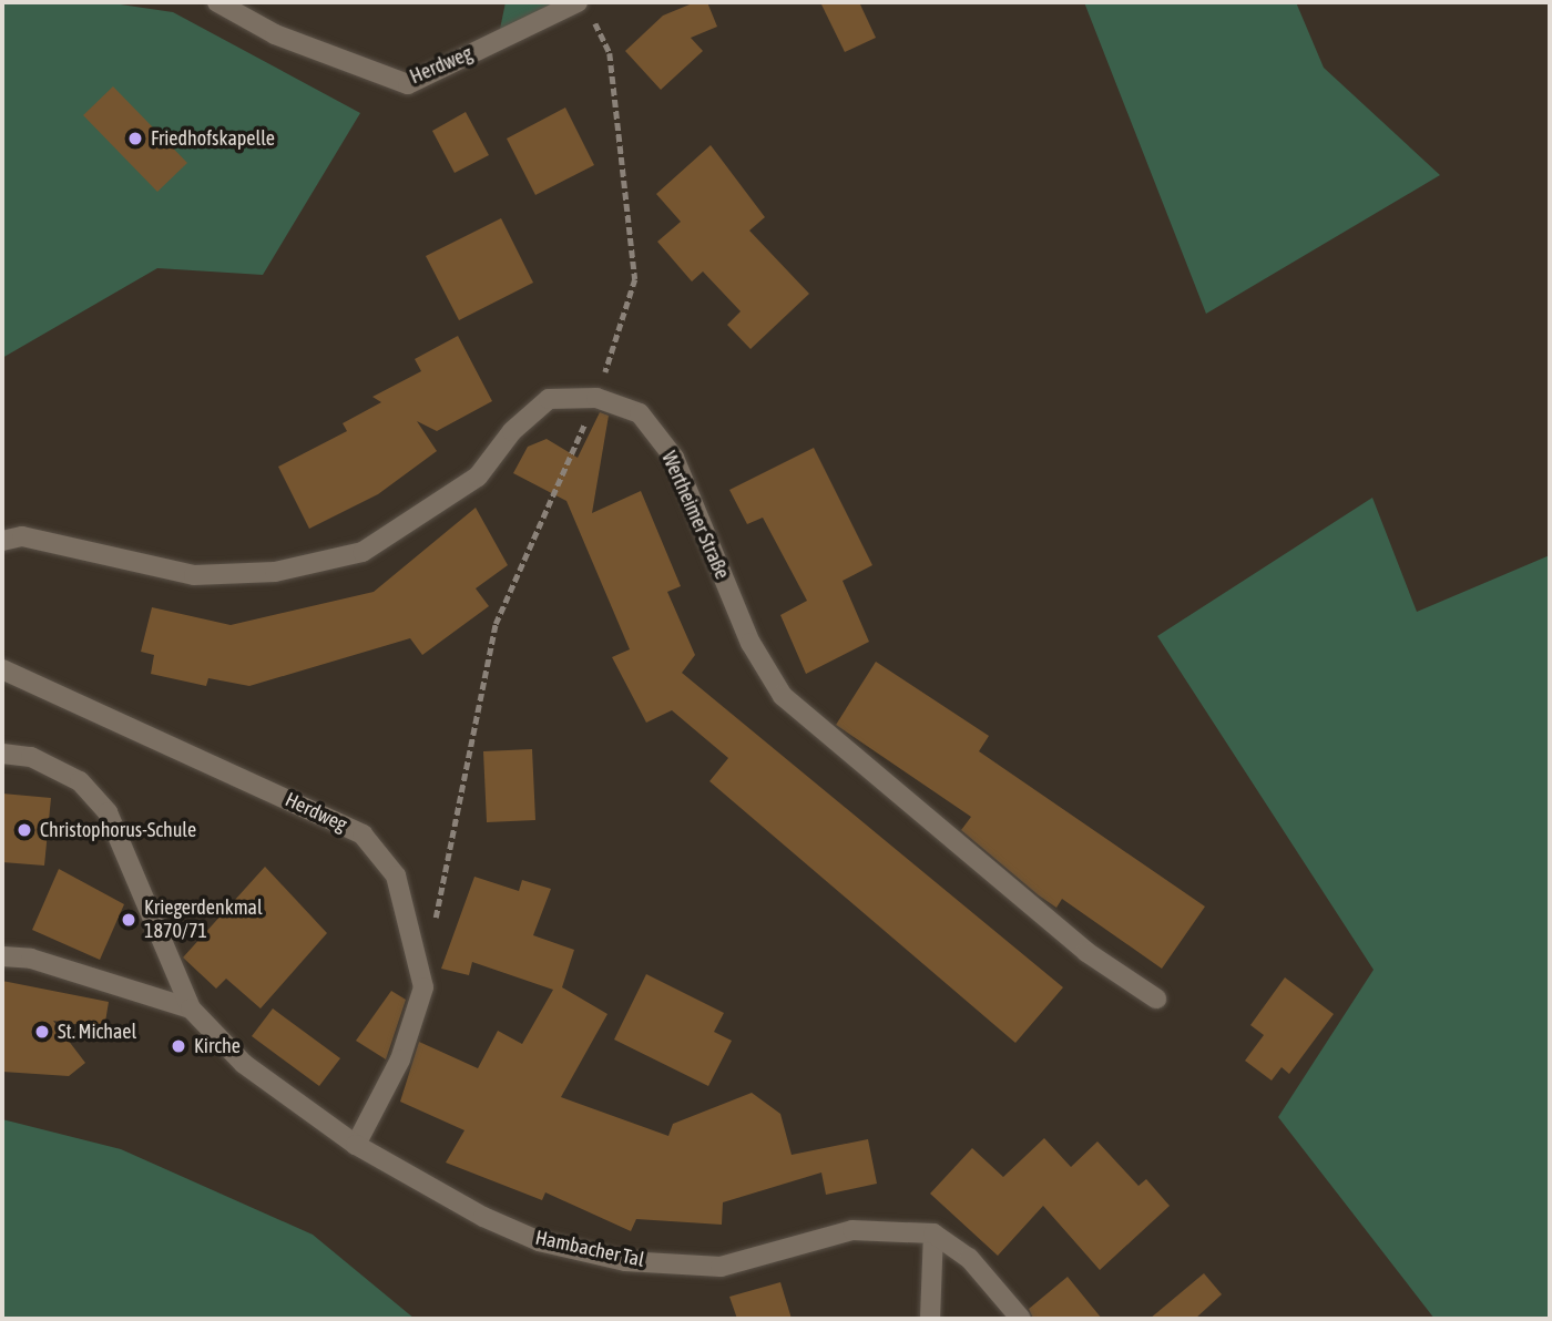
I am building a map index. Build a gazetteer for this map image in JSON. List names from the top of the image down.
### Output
{
  "streets": {
    "street": ["Herdweg", "Wertheimer Straße", "Hambacher Tal"]
  },
  "crossings": [
    ["Herdweg", "Hambacher Tal"]
  ],
  "places": [
    "Friedhofskapelle",
    "Christophorus-Schule",
    "Kriegerdenkmal 1870/71",
    "St. Michael",
    "Kirche"
  ]
}
